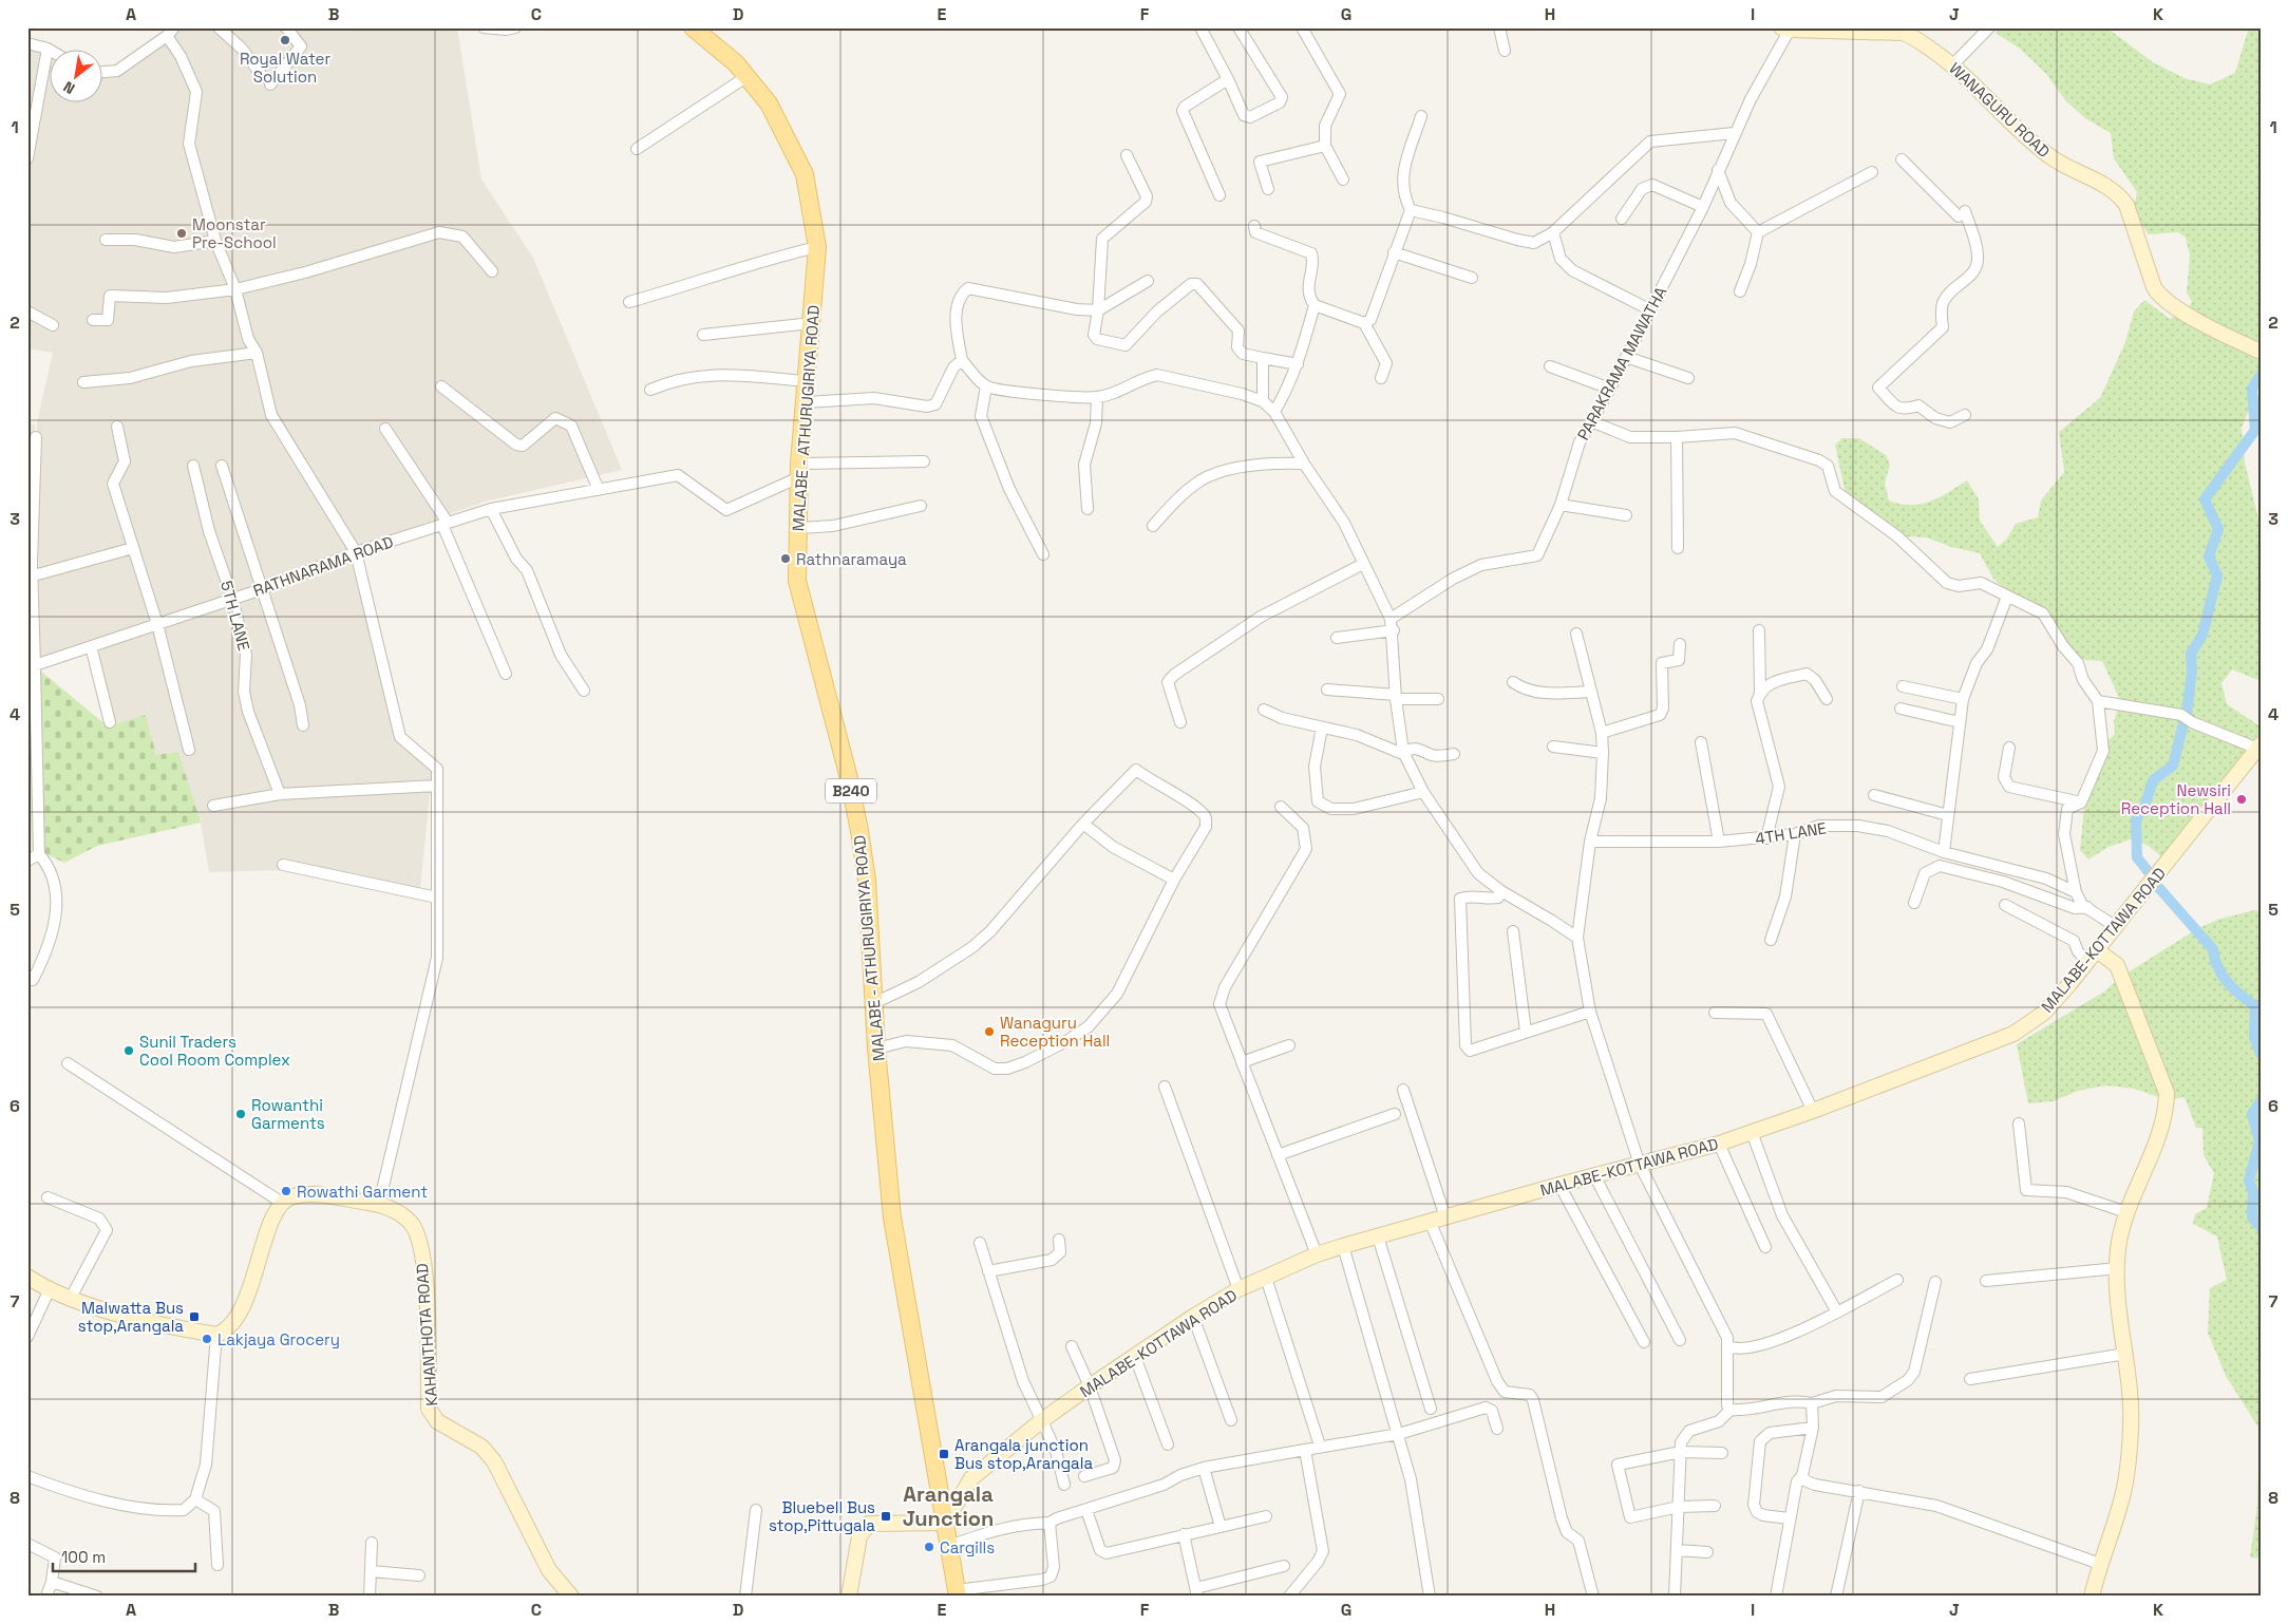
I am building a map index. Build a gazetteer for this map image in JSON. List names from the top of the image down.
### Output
{
  "streets": {
    "main road": [
      "WANAGURU ROAD",
      "MALABE - ATHURUGIRIYA ROAD",
      "B240",
      "MALABE-KOTTAWA ROAD",
      "KAHANTHOTA ROAD"
    ],
    "street": [
      "PARAKRAMA MAWATHA",
      "RATHNARAMA ROAD",
      "5TH LANE",
      "4TH LANE"
    ]
  },
  "crossings": [
    ["WANAGURU ROAD", "PARAKRAMA MAWATHA"],
    ["MALABE - ATHURUGIRIYA ROAD", "RATHNARAMA ROAD"],
    ["MALABE - ATHURUGIRIYA ROAD", "MALABE-KOTTAWA ROAD"],
    ["RATHNARAMA ROAD", "5TH LANE"]
  ],
  "districts": ["Arangala Junction"],
  "places": {
    "other": [
      "Royal Water Solution",
      "Moonstar Pre-School",
      "Rathnaramaya",
      "Newsiri Reception Hall",
      "Wanaguru Reception Hall",
      "Sunil Traders Cool Room Complex",
      "Rowanthi Garments",
      "Rowathi Garment",
      "Lakjaya Grocery",
      "Cargills"
    ],
    "transit": ["Malwatta Bus stop,Arangala", "Arangala junction Bus stop,Arangala", "Bluebell Bus stop,Pittugala"]
  },
  "scale_bar": "100 m",
  "north": "bottom left",
  "grid": {
    "columns": [
      "A",
      "B",
      "C",
      "D",
      "E",
      "F",
      "G",
      "H",
      "I",
      "J",
      "K"
    ],
    "rows": [
      "1",
      "2",
      "3",
      "4",
      "5",
      "6",
      "7",
      "8"
    ]
  }
}
